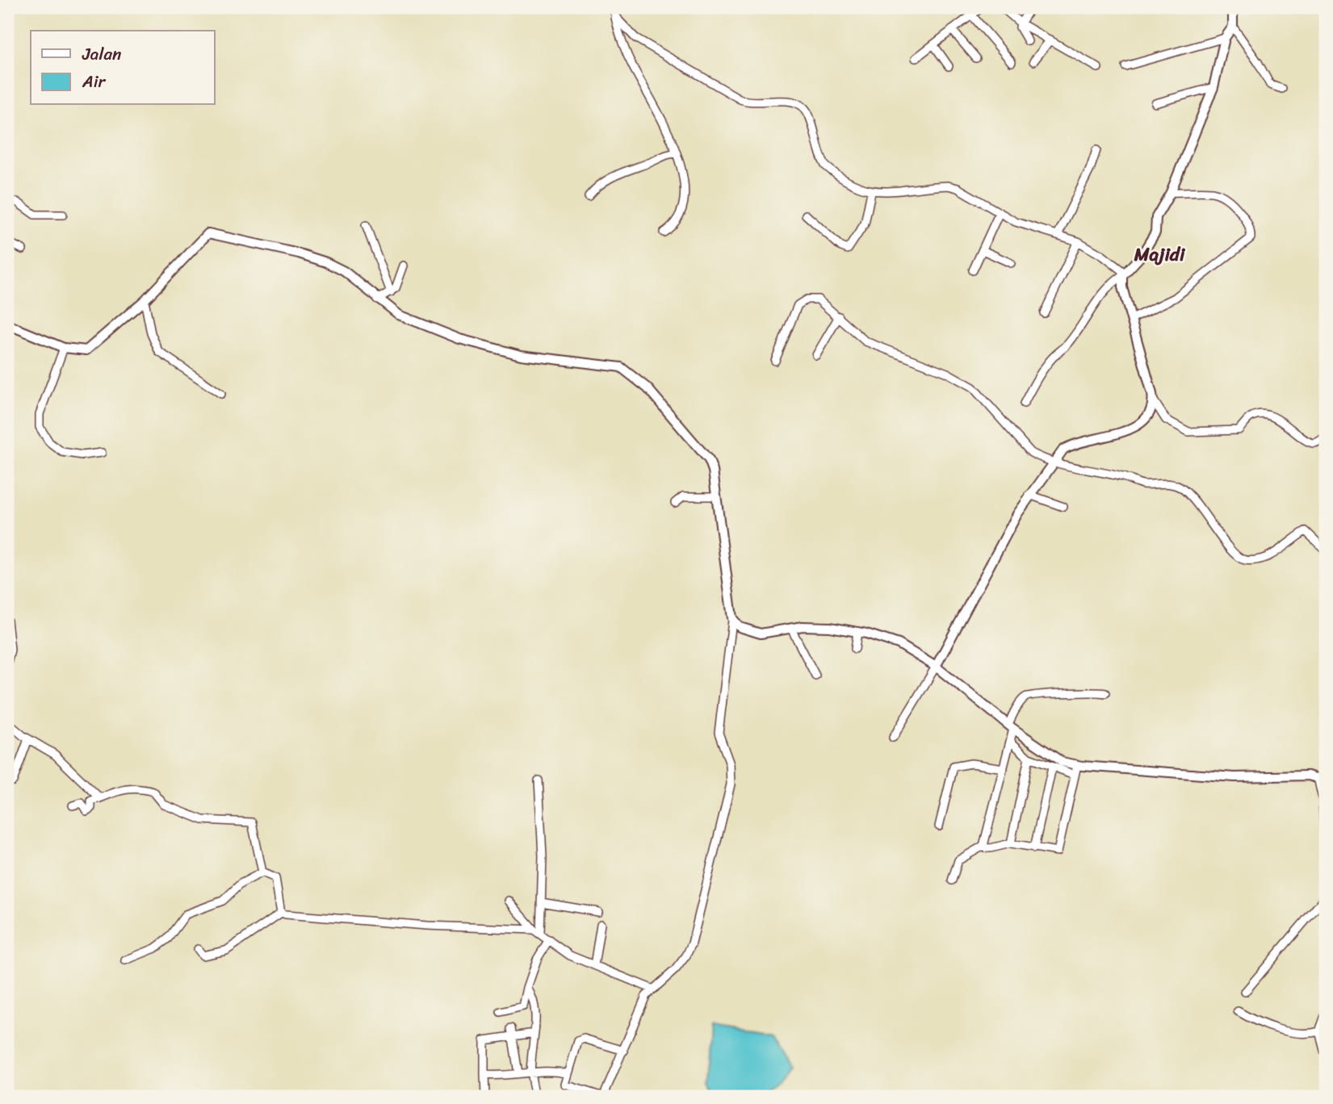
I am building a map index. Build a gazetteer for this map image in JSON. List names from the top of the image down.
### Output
{
  "districts": ["Majidi"],
  "legend": ["Jalan", "Air"]
}
